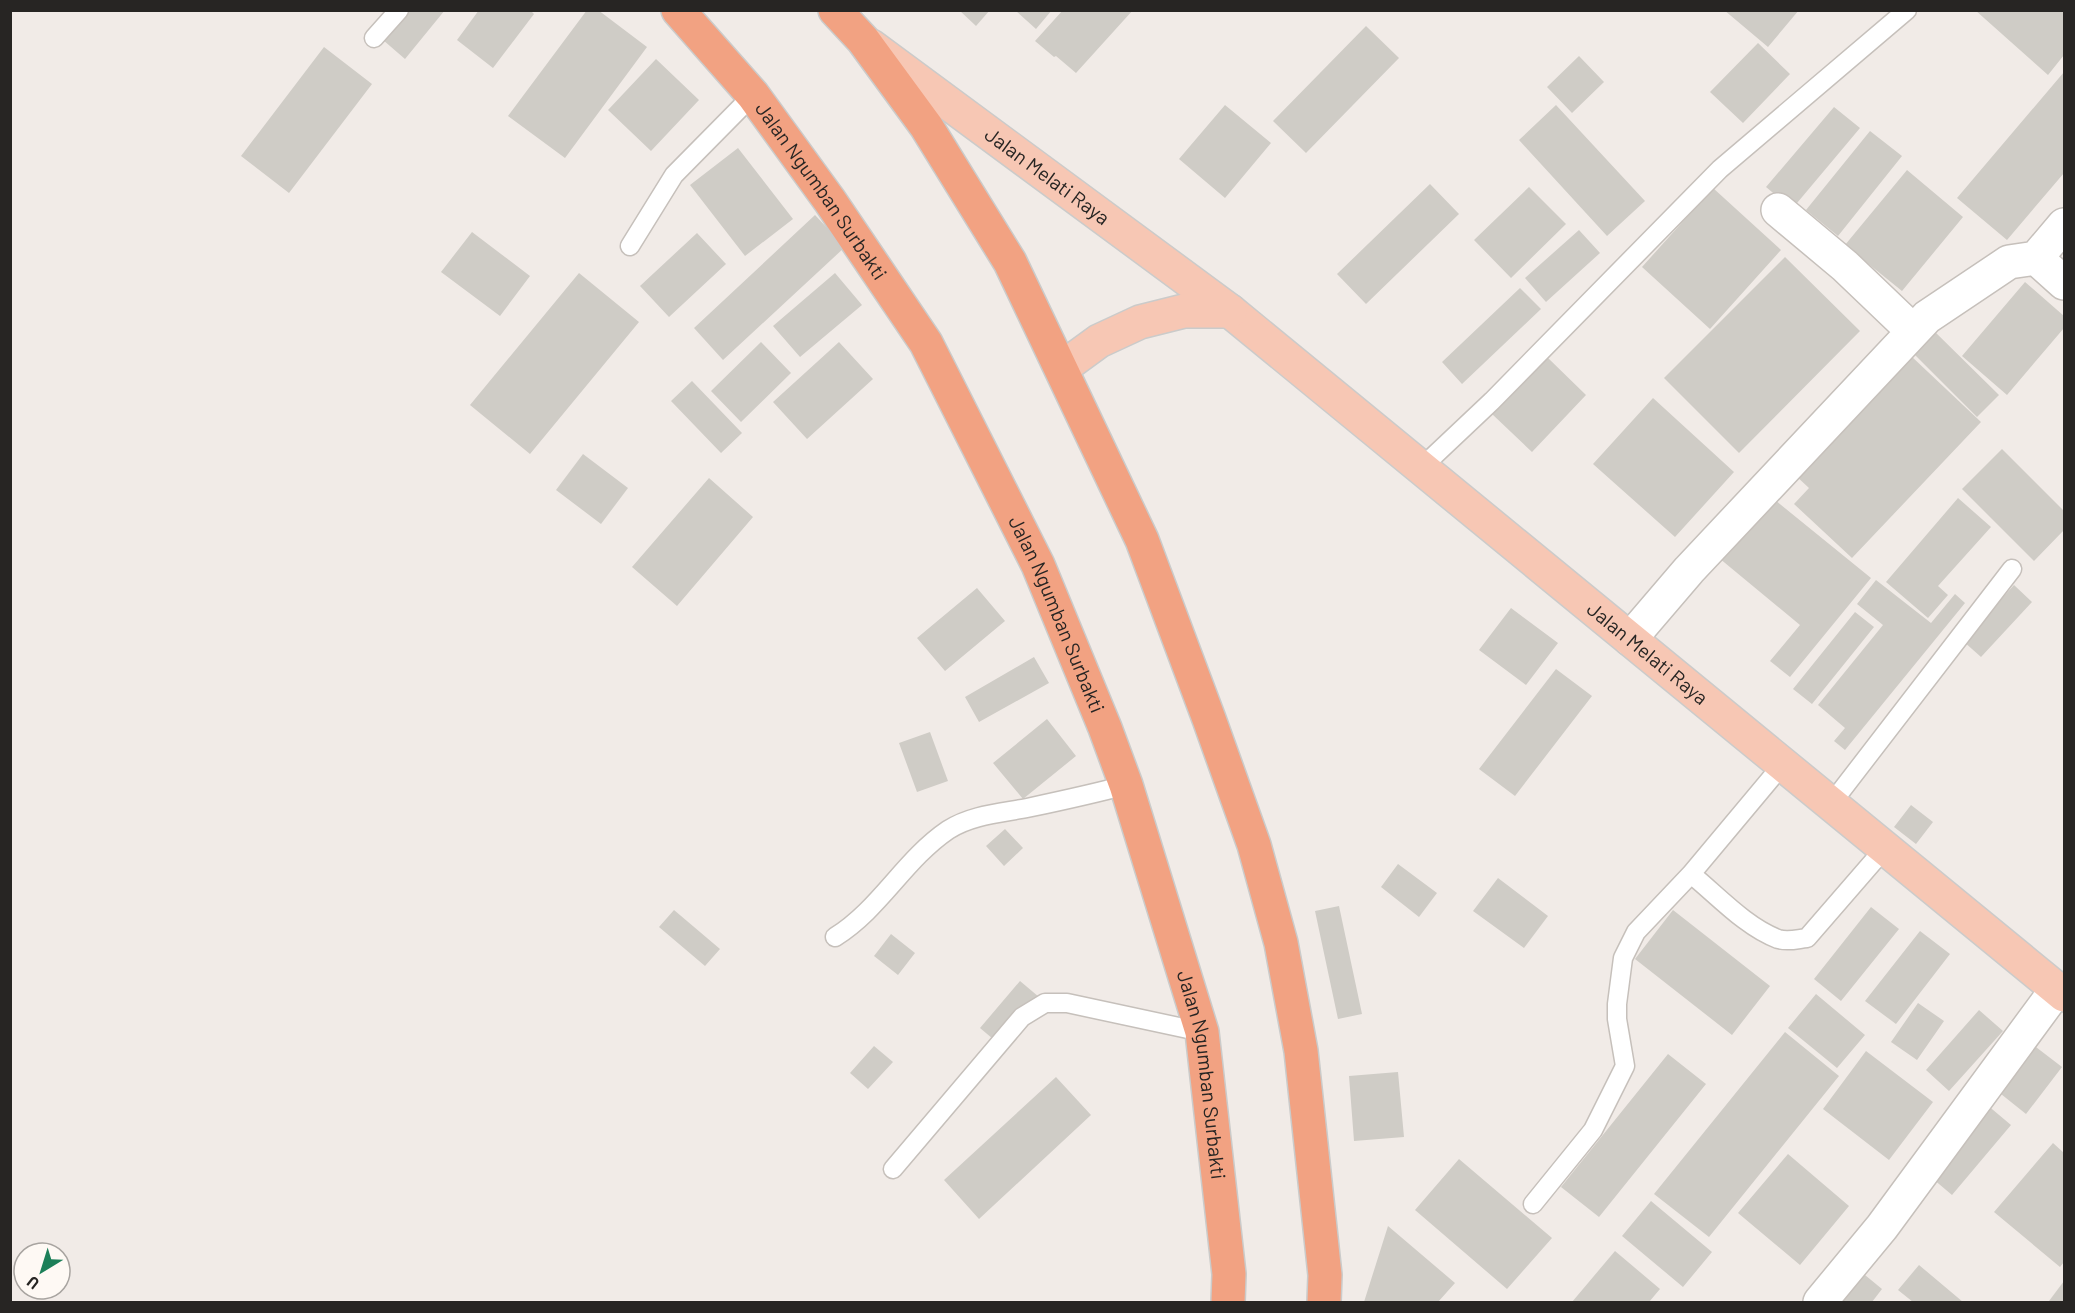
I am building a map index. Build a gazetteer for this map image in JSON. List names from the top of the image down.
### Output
{
  "streets": {
    "highway": ["Jalan Ngumban Surbakti"],
    "main road": ["Jalan Melati Raya"]
  },
  "north": "bottom left"
}
